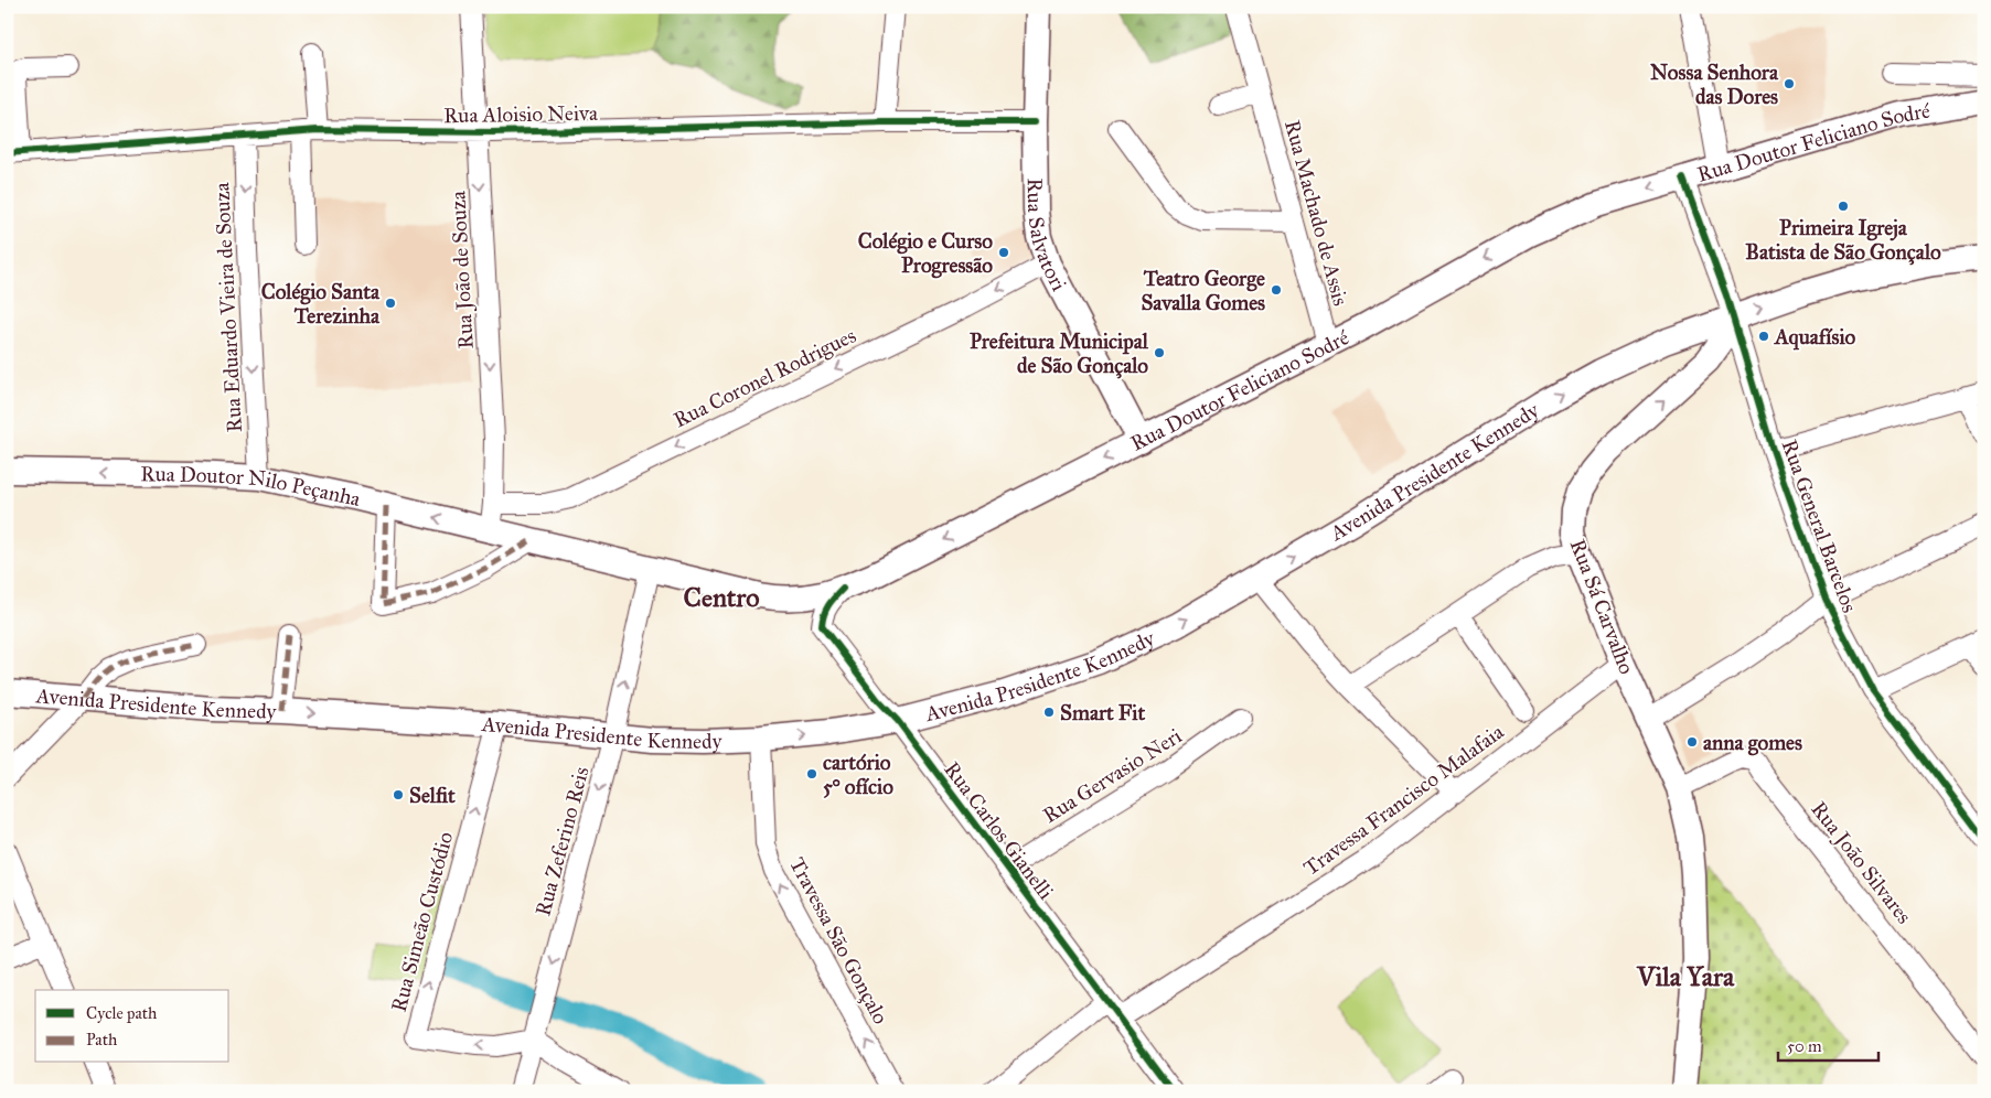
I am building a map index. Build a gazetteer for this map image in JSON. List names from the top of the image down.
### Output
{
  "streets": {
    "main road": [
      "Rua Doutor Feliciano Sodré",
      "Rua Salvatori",
      "Avenida Presidente Kennedy",
      "Rua Doutor Nilo Peçanha",
      "Rua Sá Carvalho"
    ],
    "street": [
      "Rua Aloisio Neiva",
      "Rua Machado de Assis",
      "Rua João de Souza",
      "Rua Eduardo Vieira de Souza",
      "Rua Coronel Rodrigues",
      "Rua General Barcelos",
      "Rua Gervasio Neri",
      "Travessa Francisco Malafaia",
      "Rua Carlos Gianelli",
      "Rua Zeferino Reis",
      "Rua João Silvares",
      "Rua Simeão Custódio",
      "Travessa São Gonçalo"
    ]
  },
  "crossings": [
    ["Rua Aloisio Neiva", "Rua Salvatori"],
    ["Rua Aloisio Neiva", "Rua João de Souza"],
    ["Rua Aloisio Neiva", "Rua Eduardo Vieira de Souza"],
    ["Rua Doutor Feliciano Sodré", "Rua Machado de Assis"],
    ["Rua Doutor Feliciano Sodré", "Rua Salvatori"],
    ["Rua Doutor Feliciano Sodré", "Rua João de Souza"],
    ["Rua Doutor Feliciano Sodré", "Rua Doutor Nilo Peçanha"],
    ["Rua Doutor Feliciano Sodré", "Rua Carlos Gianelli"],
    ["Rua Doutor Feliciano Sodré", "Rua Zeferino Reis"],
    ["Rua Salvatori", "Rua Coronel Rodrigues"],
    ["Rua João de Souza", "Rua Coronel Rodrigues"],
    ["Rua João de Souza", "Rua Doutor Nilo Peçanha"],
    ["Rua Eduardo Vieira de Souza", "Rua Doutor Nilo Peçanha"],
    ["Avenida Presidente Kennedy", "Rua General Barcelos"],
    ["Avenida Presidente Kennedy", "Rua Sá Carvalho"],
    ["Avenida Presidente Kennedy", "Rua Carlos Gianelli"],
    ["Avenida Presidente Kennedy", "Rua Zeferino Reis"],
    ["Avenida Presidente Kennedy", "Rua Simeão Custódio"],
    ["Avenida Presidente Kennedy", "Travessa São Gonçalo"],
    ["Rua General Barcelos", "Rua Sá Carvalho"],
    ["Rua Sá Carvalho", "Travessa Francisco Malafaia"],
    ["Rua Sá Carvalho", "Rua João Silvares"],
    ["Rua Gervasio Neri", "Rua Carlos Gianelli"],
    ["Travessa Francisco Malafaia", "Rua Carlos Gianelli"],
    ["Rua Zeferino Reis", "Rua Simeão Custódio"]
  ],
  "one_way": [
    "Rua Doutor Feliciano Sodré",
    "Rua João de Souza",
    "Rua Coronel Rodrigues",
    "Avenida Presidente Kennedy",
    "Rua Doutor Nilo Peçanha",
    "Travessa São Gonçalo"
  ],
  "districts": ["Centro", "Vila Yara"],
  "places": [
    "Nossa Senhora das Dores",
    "Primeira Igreja Batista de São Gonçalo",
    "Colégio e Curso Progressão",
    "Teatro George Savalla Gomes",
    "Colégio Santa Terezinha",
    "Aquafísio",
    "Prefeitura Municipal de São Gonçalo",
    "Smart Fit",
    "anna gomes",
    "cartório 5° ofício",
    "Selfit"
  ],
  "legend": ["Cycle path", "Path"],
  "scale_bar": "50 m"
}
